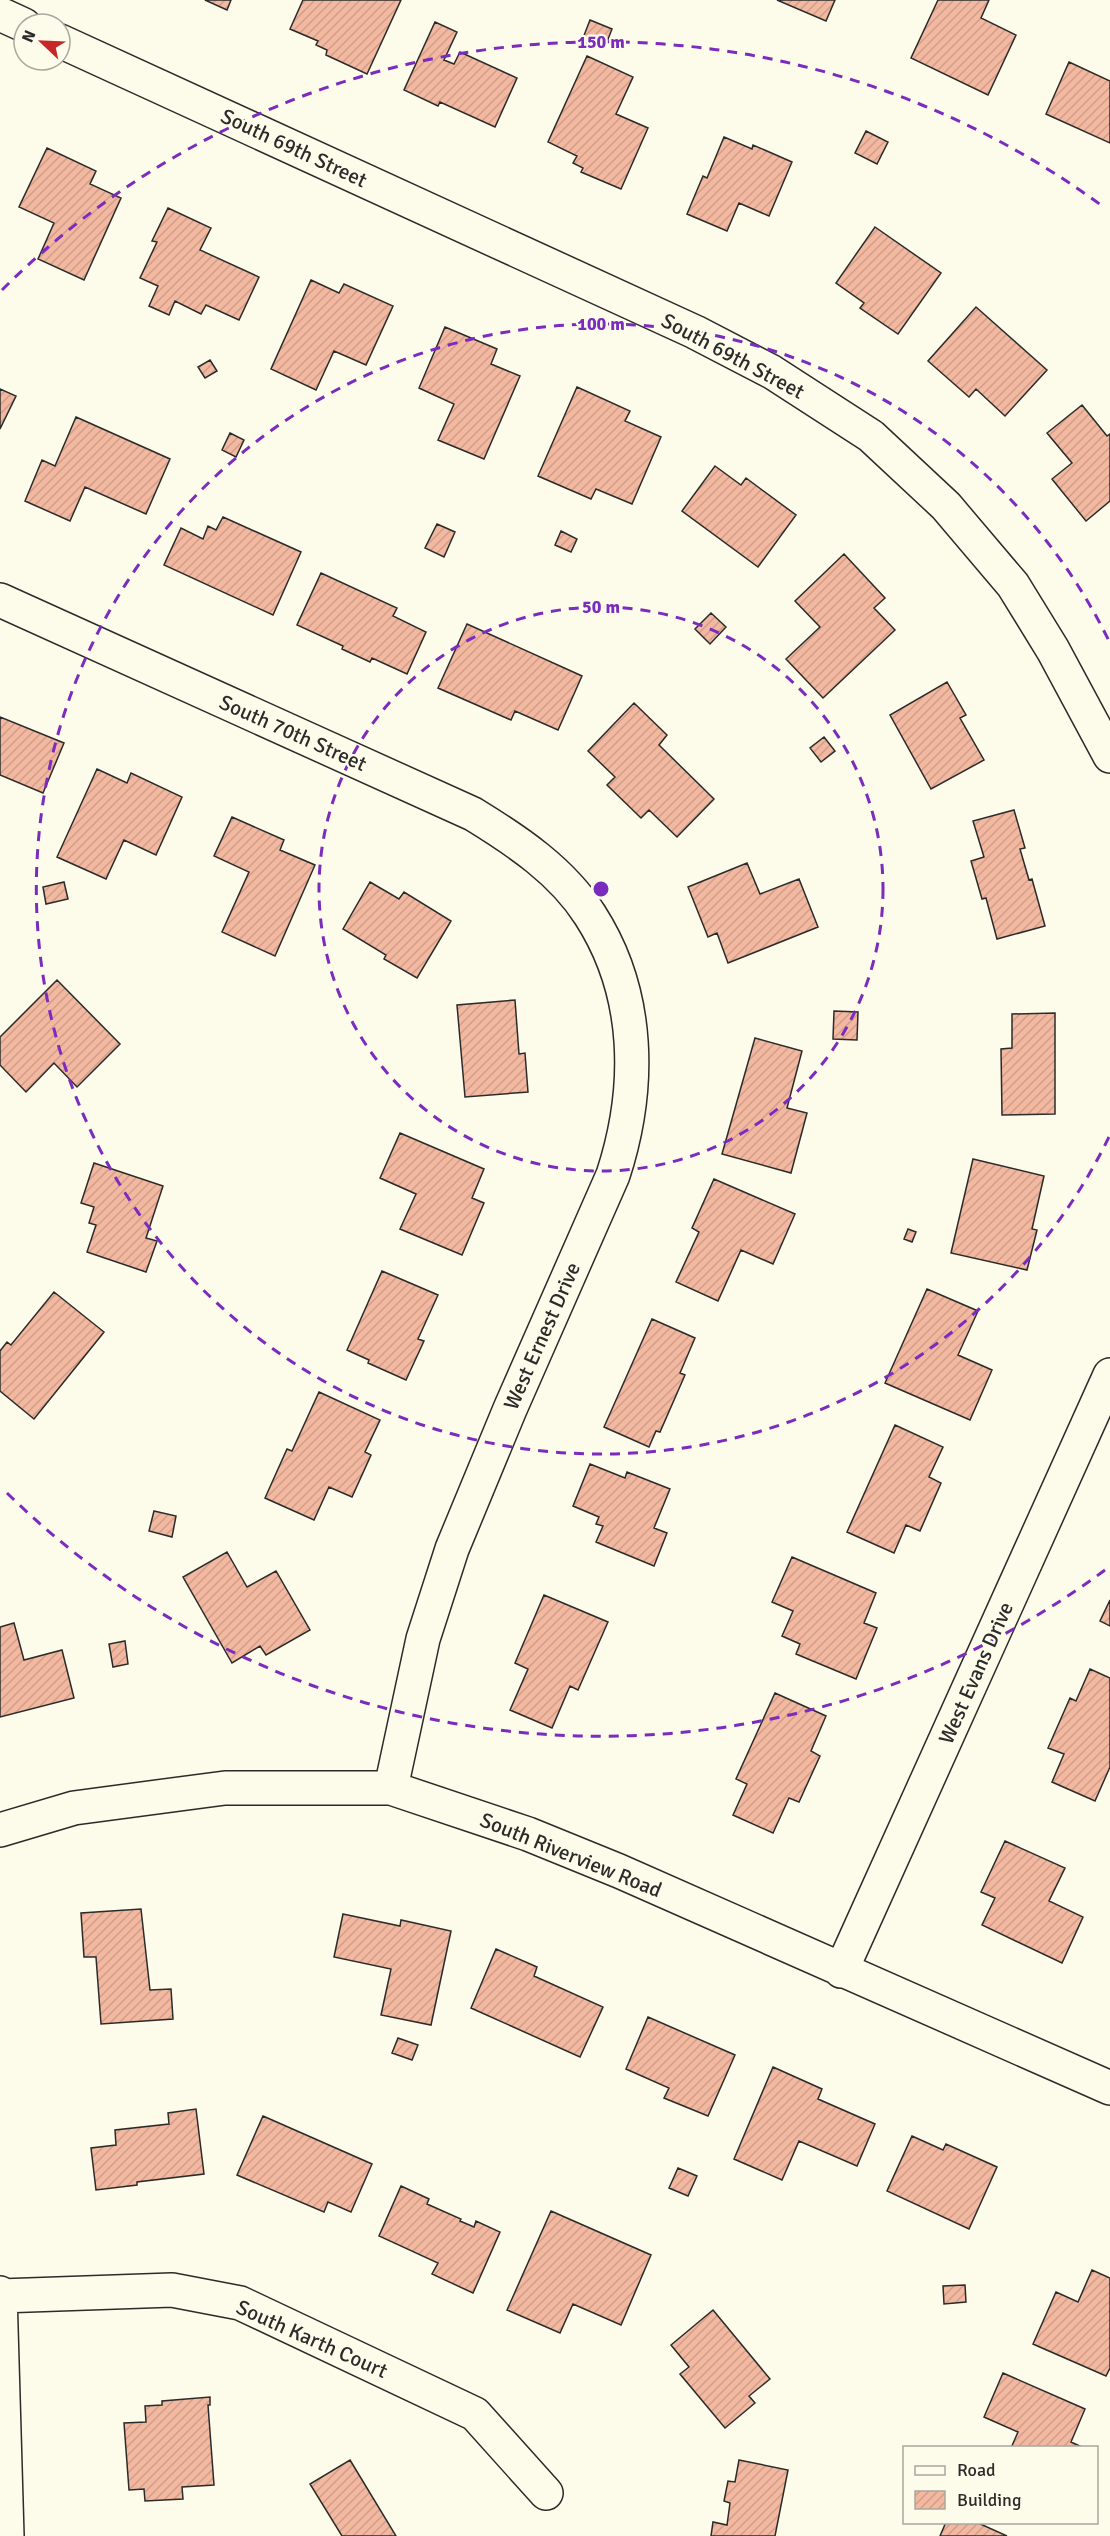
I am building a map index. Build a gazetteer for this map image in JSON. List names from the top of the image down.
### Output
{
  "streets": {
    "street": [
      "South 69th Street",
      "South 70th Street",
      "West Ernest Drive",
      "West Evans Drive",
      "South Riverview Road",
      "South Karth Court"
    ]
  },
  "crossings": [
    ["South 70th Street", "West Ernest Drive"],
    ["West Ernest Drive", "South Riverview Road"],
    ["West Evans Drive", "South Riverview Road"]
  ],
  "legend": ["Road", "Building"],
  "north": "top left",
  "rings": ["150 m", "100 m", "50 m"]
}
